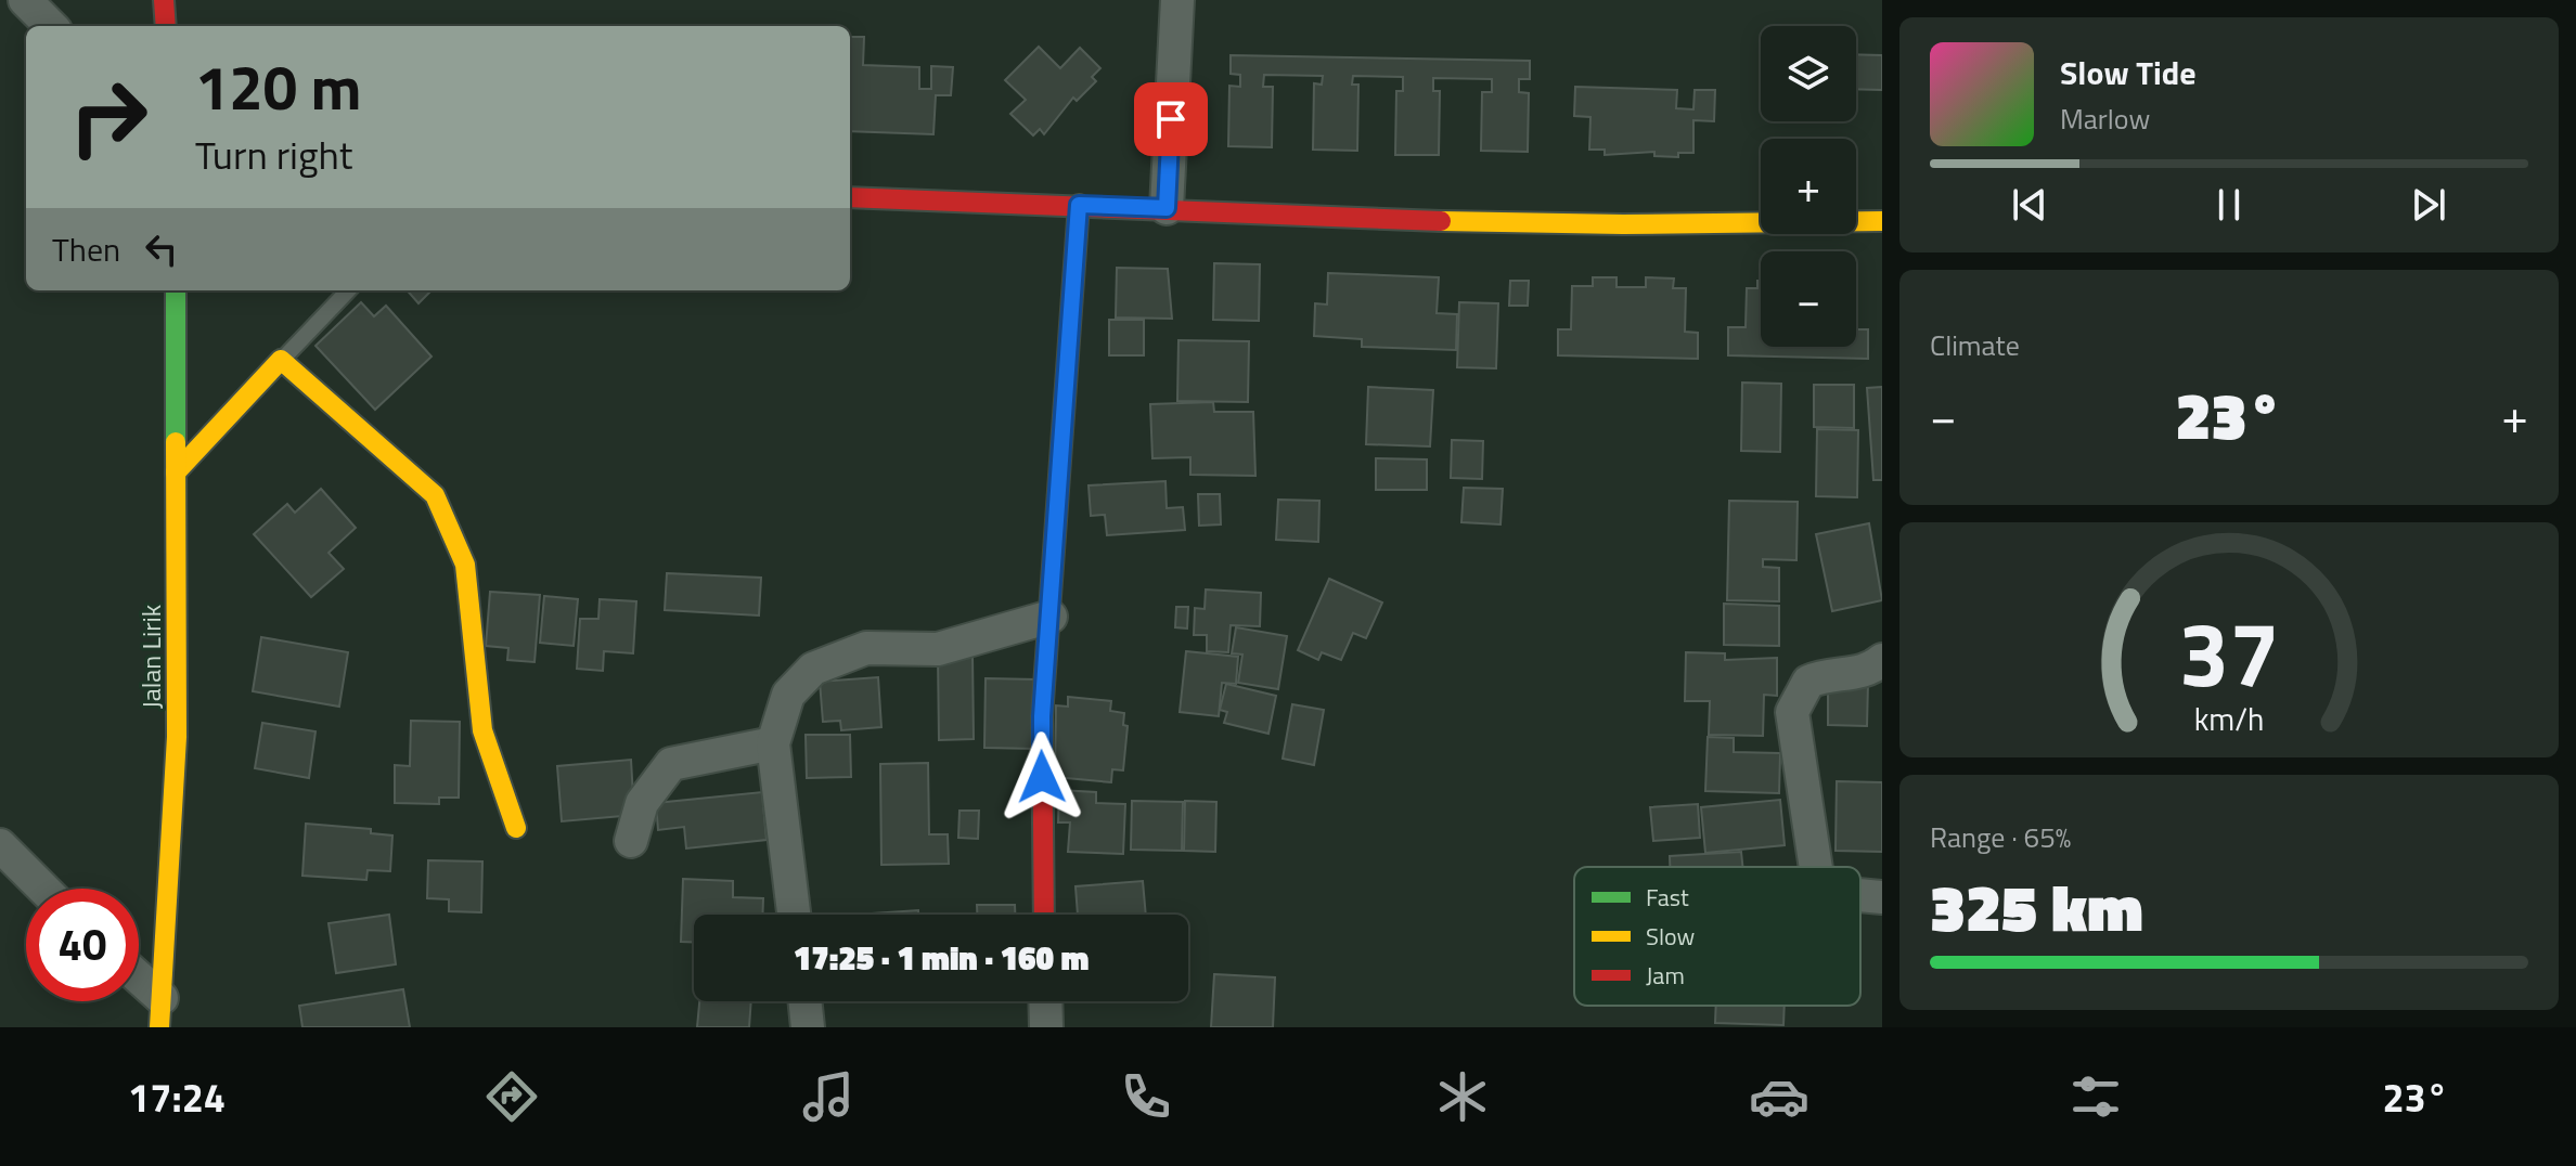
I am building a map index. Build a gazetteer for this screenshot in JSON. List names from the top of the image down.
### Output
{
  "streets": {
    "street": ["Jalan Lirik"]
  },
  "legend": ["Fast", "Slow", "Jam"],
  "page": {
    "map_buttons": ["+", "−"],
    "turn": ["120 m", "Turn right"],
    "song": ["Slow Tide", "Marlow"],
    "then": "Then",
    "tile": [
      "Climate",
      ["Range · 65%", "325 km"]
    ],
    "heat": ["−", "23°", "+"],
    "limit": "40",
    "trip": "17:25 · 1 min · 160 m",
    "tabs": ["17:24", "23°"],
    "gauge": ["37", "km/h"]
  }
}
